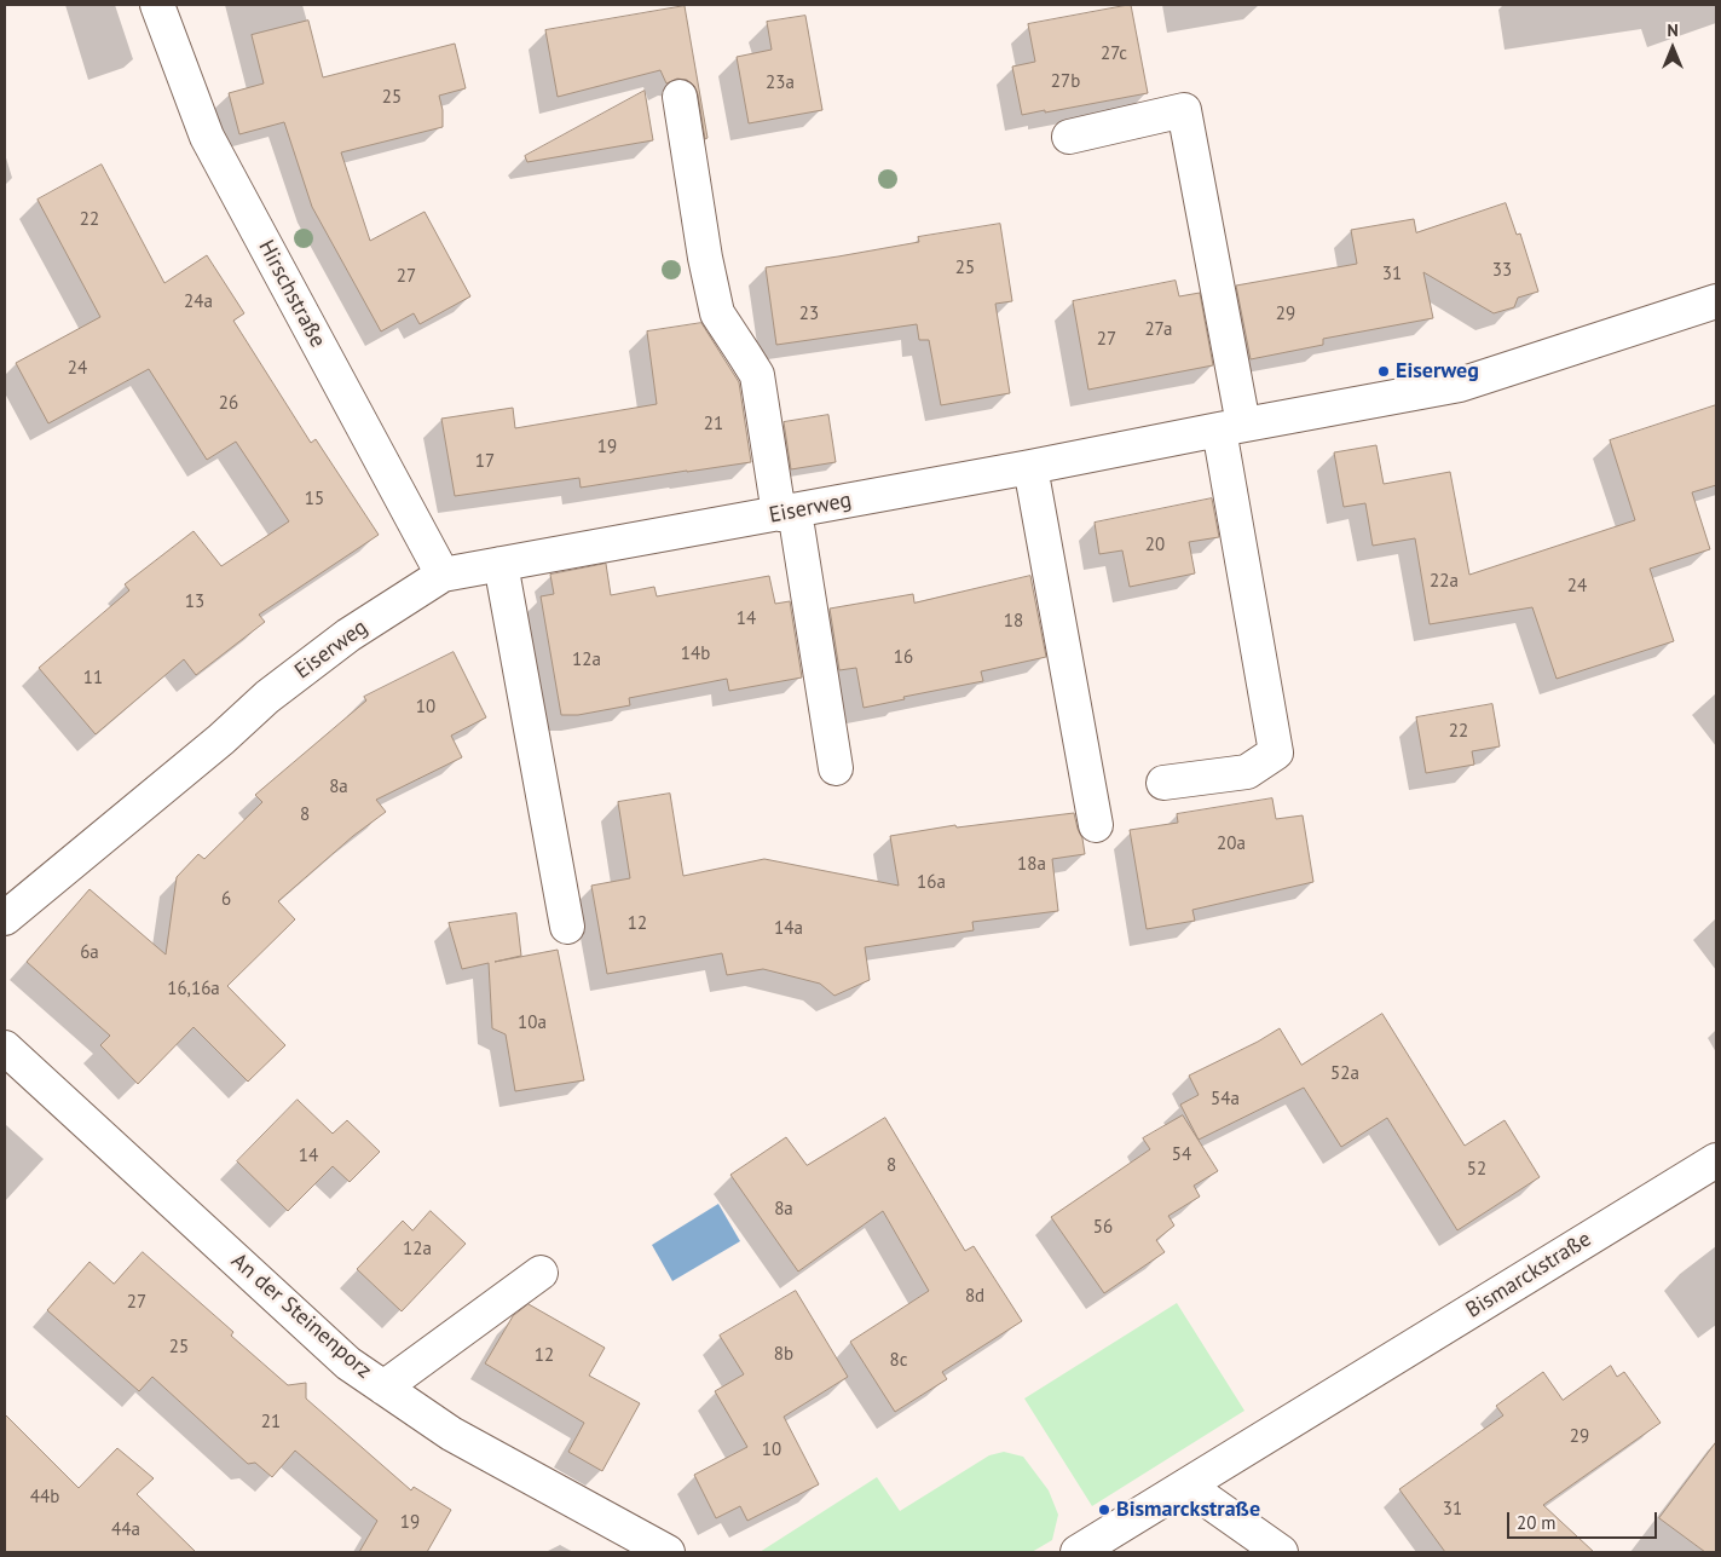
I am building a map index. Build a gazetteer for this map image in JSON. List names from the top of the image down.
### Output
{
  "streets": {
    "street": [
      "Hirschstraße",
      "Eiserweg",
      "Bismarckstraße",
      "An der Steinenporz"
    ]
  },
  "crossings": [
    ["Hirschstraße", "Eiserweg"]
  ],
  "places": ["Eiserweg", "Bismarckstraße"],
  "house_numbers": [
    "27c",
    "27b",
    "23a",
    "25",
    "22",
    "25",
    "33",
    "31",
    "27",
    "24a",
    "23",
    "29",
    "27a",
    "27",
    "24",
    "26",
    "21",
    "19",
    "17",
    "15",
    "20",
    "22a",
    "24",
    "13",
    "14",
    "18",
    "14b",
    "16",
    "12a",
    "11",
    "10",
    "22",
    "8a",
    "8",
    "20a",
    "18a",
    "16a",
    "6",
    "12",
    "14a",
    "6a",
    "16,16a",
    "10a",
    "52a",
    "54a",
    "54",
    "14",
    "8",
    "52",
    "8a",
    "56",
    "12a",
    "8d",
    "27",
    "25",
    "8b",
    "12",
    "8c",
    "21",
    "29",
    "10",
    "44b",
    "31",
    "19",
    "44a"
  ],
  "scale_bar": "20 m",
  "north": "top"
}
